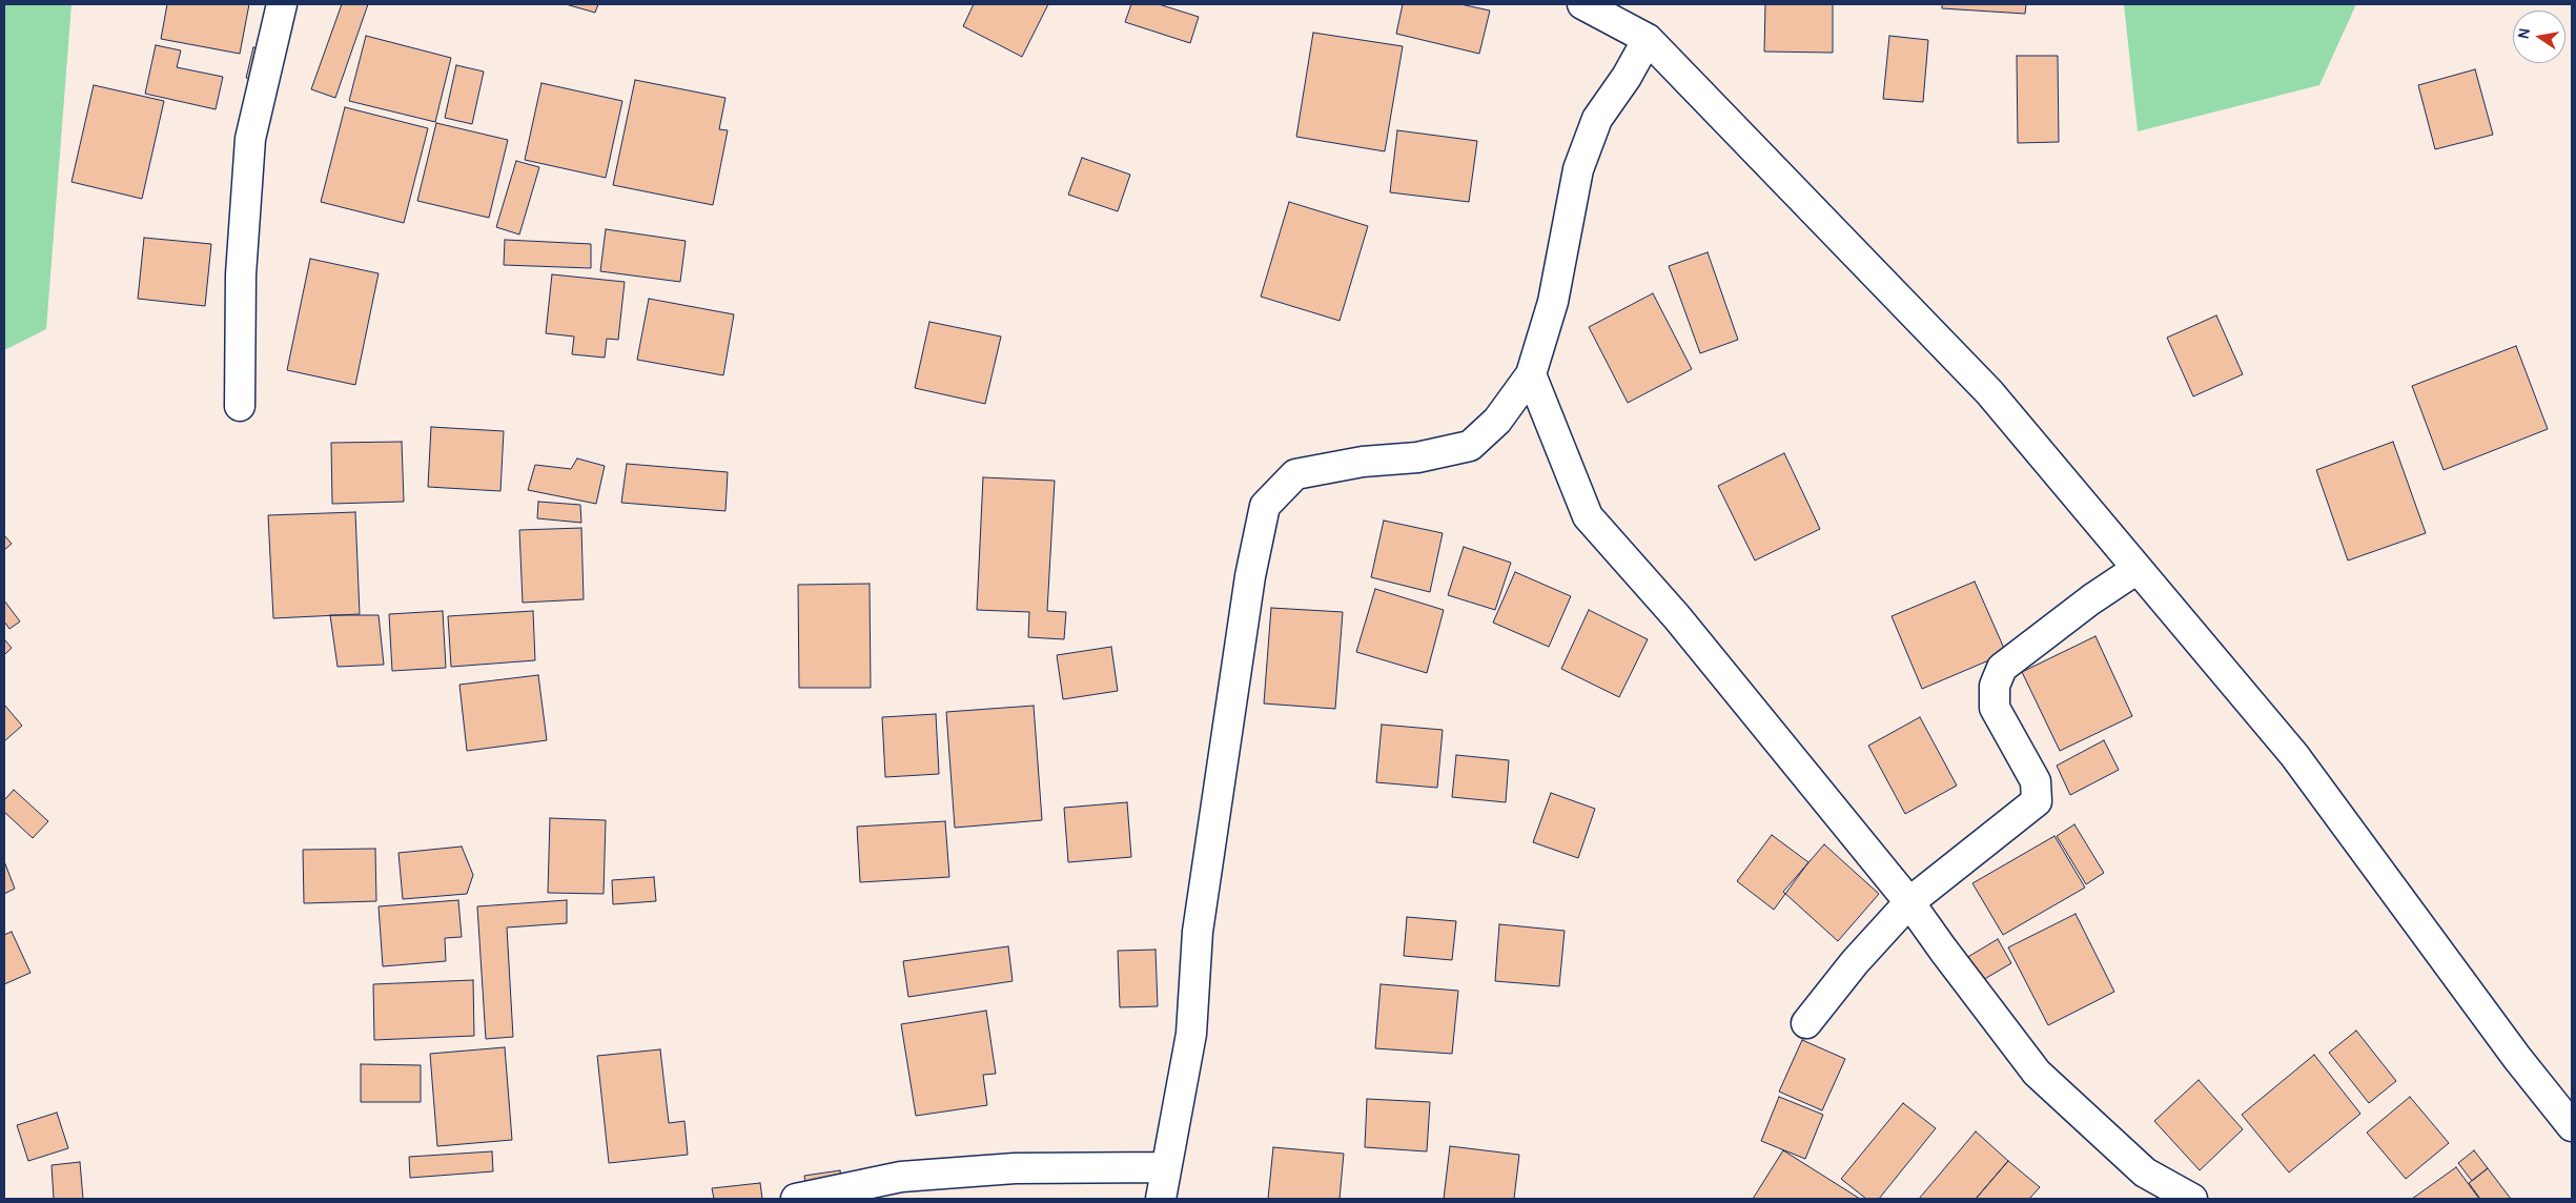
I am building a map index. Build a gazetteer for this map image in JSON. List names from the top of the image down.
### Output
{
  "north": "left"
}
